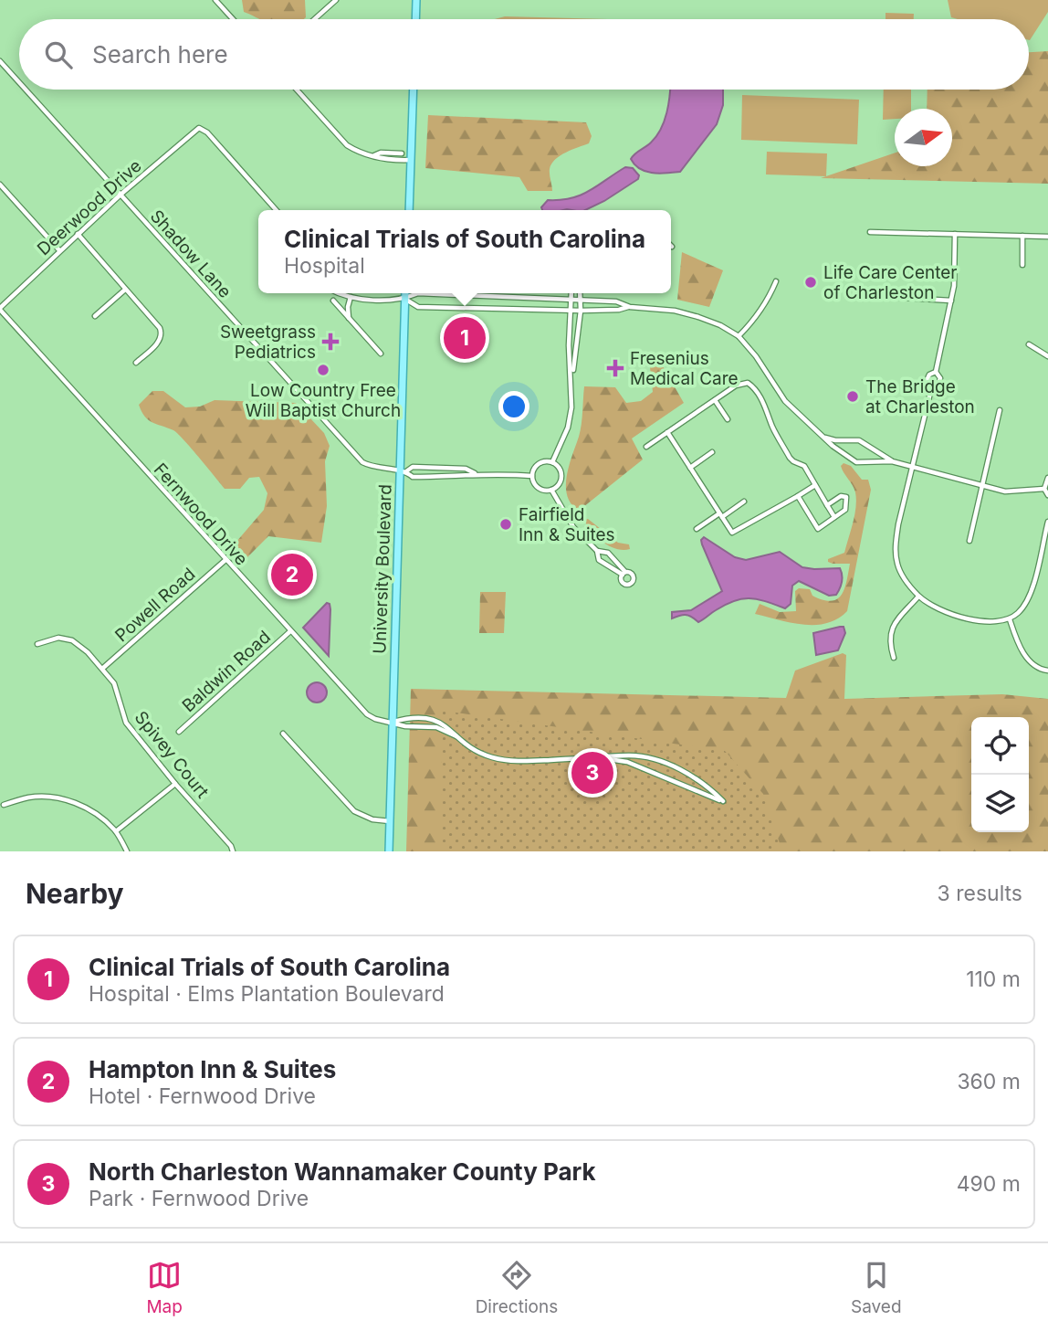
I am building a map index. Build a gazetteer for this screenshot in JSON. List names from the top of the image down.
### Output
{
  "streets": {
    "main road": ["University Boulevard"],
    "street": [
      "Deerwood Drive",
      "Shadow Lane",
      "Fernwood Drive",
      "Powell Road",
      "Baldwin Road",
      "Spivey Court"
    ]
  },
  "crossings": [
    ["Deerwood Drive", "Shadow Lane"],
    ["Deerwood Drive", "Fernwood Drive"],
    ["Shadow Lane", "University Boulevard"],
    ["Fernwood Drive", "University Boulevard"],
    ["Fernwood Drive", "Powell Road"],
    ["Fernwood Drive", "Baldwin Road"],
    ["Powell Road", "Spivey Court"]
  ],
  "places": {
    "other": [
      "Life Care Center of Charleston",
      "Low Country Free Will Baptist Church",
      "The Bridge at Charleston",
      "Fairfield Inn & Suites"
    ],
    "health": ["Sweetgrass Pediatrics", "Fresenius Medical Care"]
  },
  "north": "right",
  "page": {
    "search": "Search here",
    "popup": ["Clinical Trials of South Carolina", "Hospital"],
    "pins": ["1", "2", "3"],
    "heading": ["Nearby", "3 results"],
    "list": [
      {
        "mark": "1",
        "name": "Clinical Trials of South Carolina",
        "note": "Hospital · Elms Plantation Boulevard",
        "value": "110 m"
      },
      {
        "mark": "2",
        "name": "Hampton Inn & Suites",
        "note": "Hotel · Fernwood Drive",
        "value": "360 m"
      },
      {
        "mark": "3",
        "name": "North Charleston Wannamaker County Park",
        "note": "Park · Fernwood Drive",
        "value": "490 m"
      }
    ],
    "nav": ["Map", "Directions", "Saved"]
  }
}
